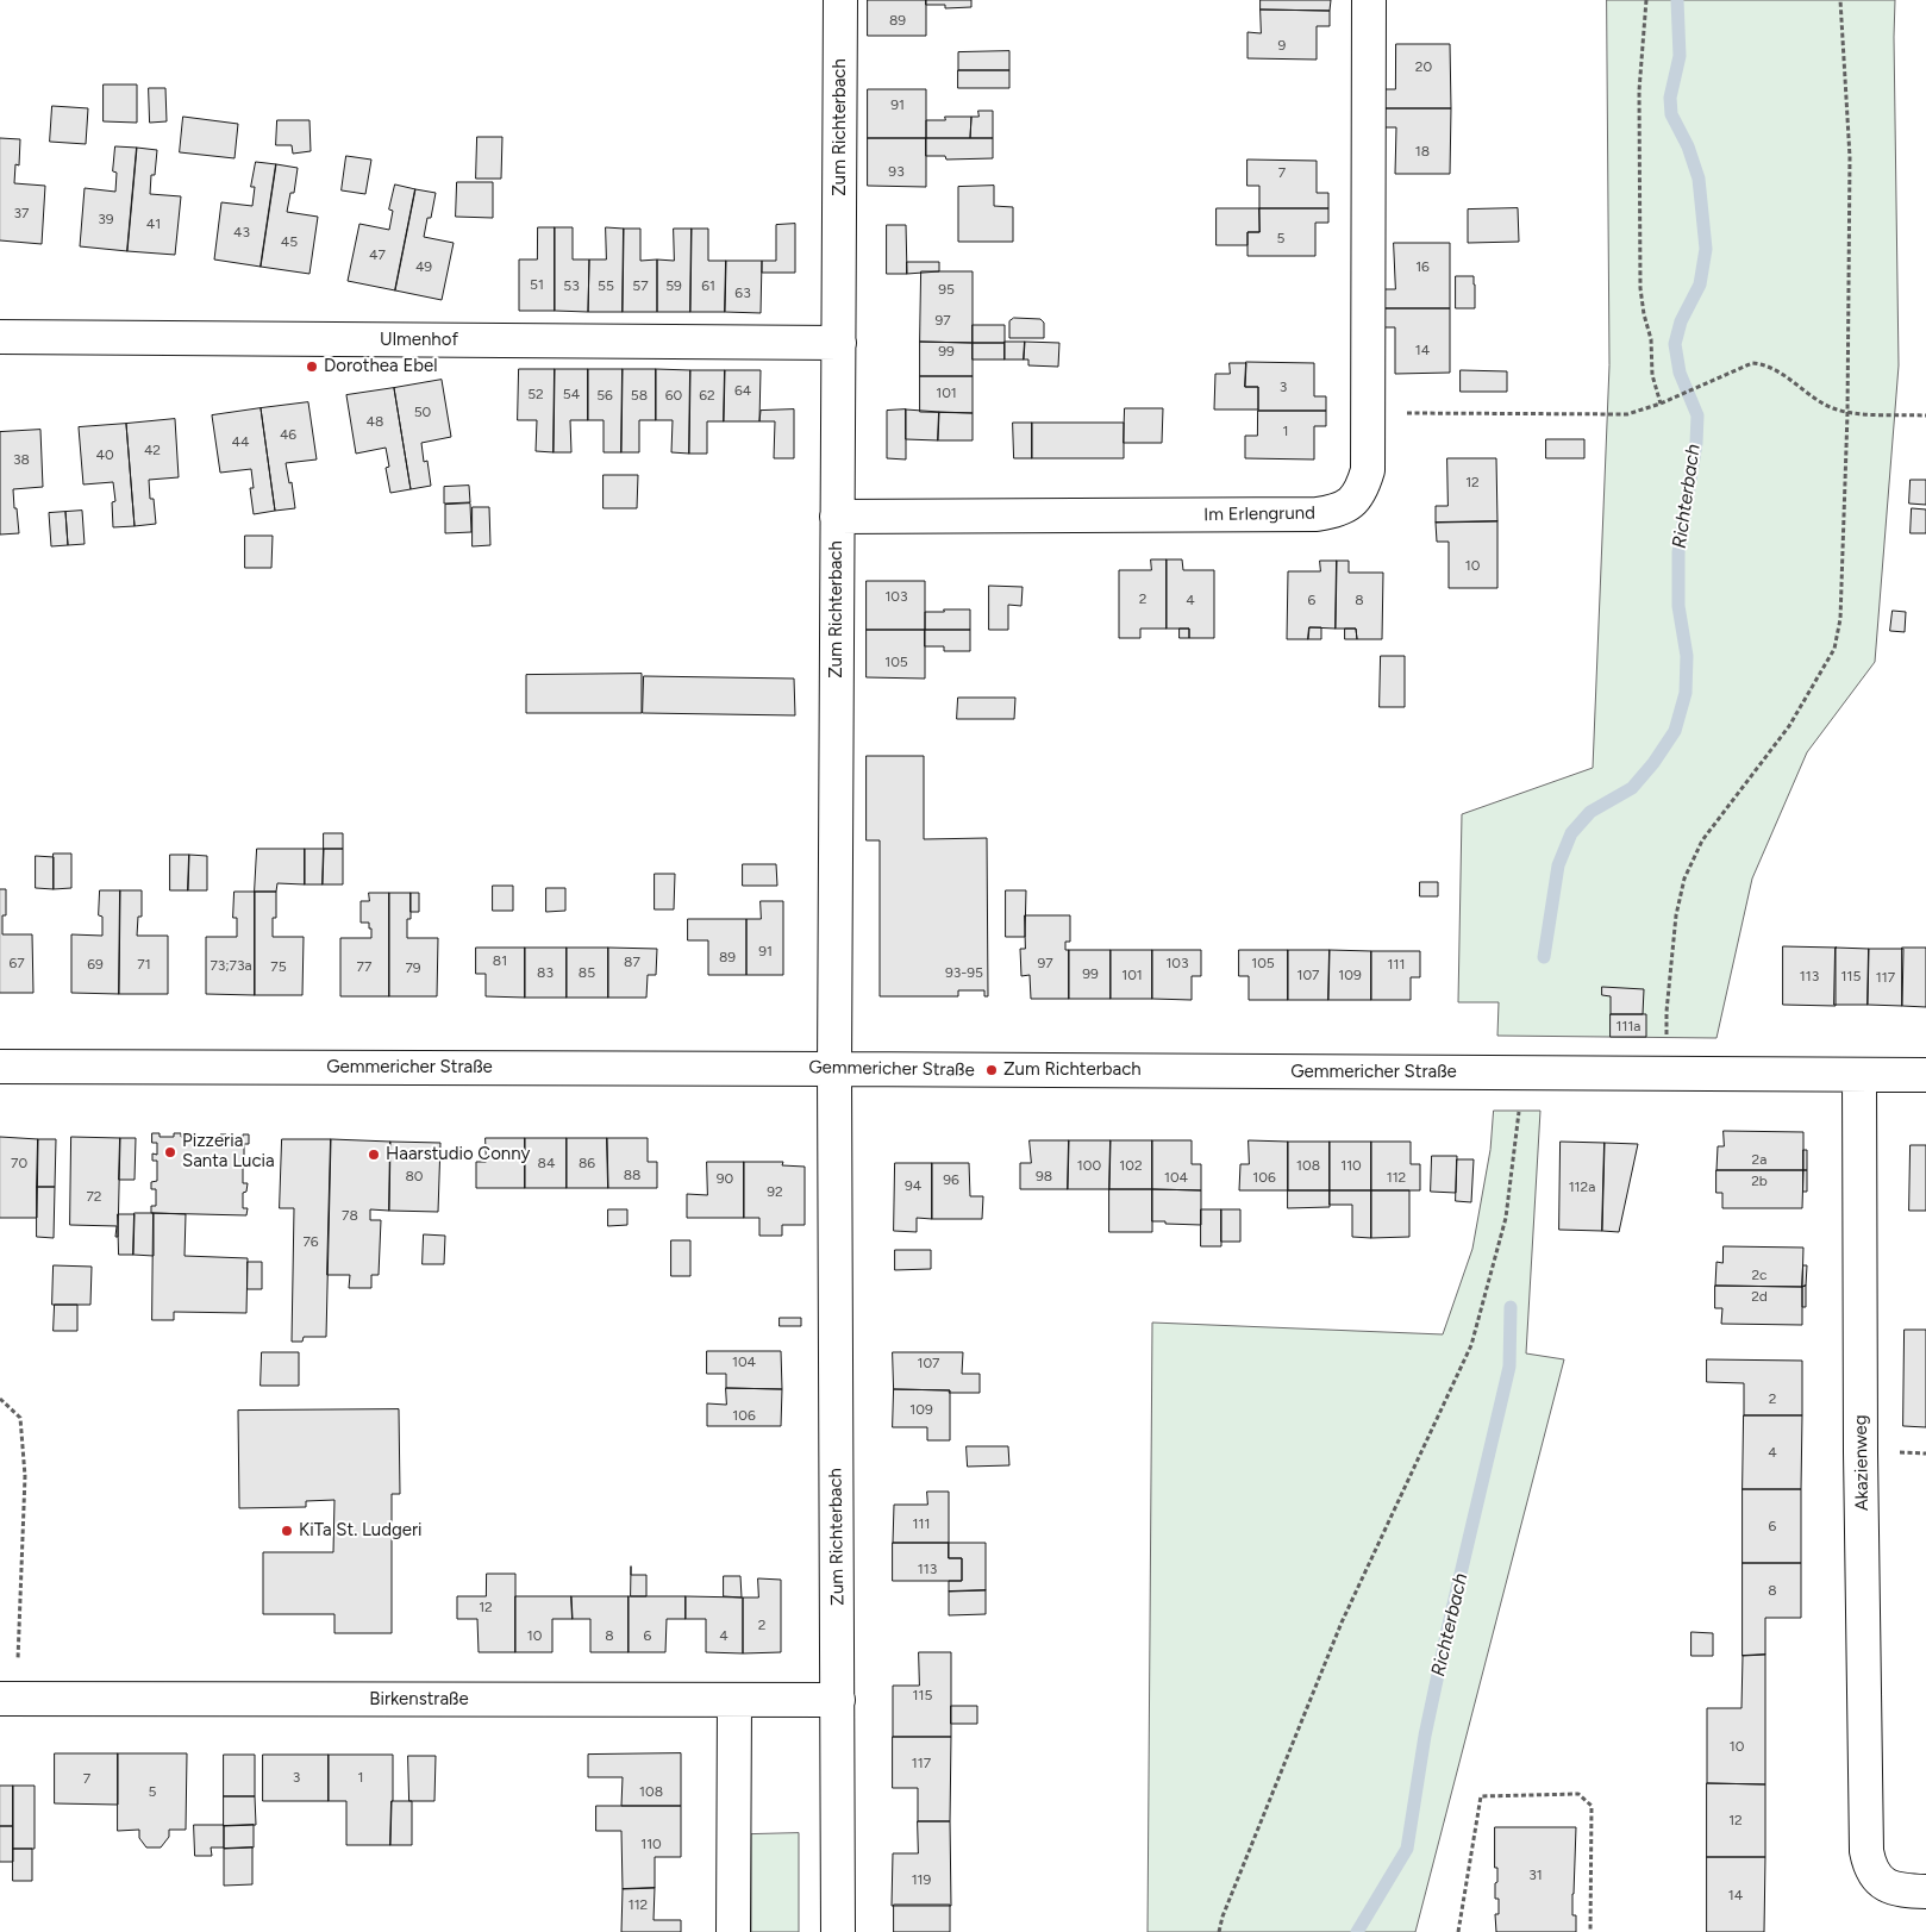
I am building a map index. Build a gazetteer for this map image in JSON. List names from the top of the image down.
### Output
{
  "streets": {
    "street": [
      "Zum Richterbach",
      "Ulmenhof",
      "Im Erlengrund",
      "Gemmericher Straße",
      "Akazienweg",
      "Birkenstraße"
    ]
  },
  "crossings": [
    ["Zum Richterbach", "Ulmenhof"],
    ["Zum Richterbach", "Im Erlengrund"],
    ["Zum Richterbach", "Gemmericher Straße"],
    ["Zum Richterbach", "Birkenstraße"],
    ["Gemmericher Straße", "Akazienweg"]
  ],
  "water": ["Richterbach"],
  "places": [
    "Dorothea Ebel",
    "Zum Richterbach",
    "Pizzeria Santa Lucia",
    "Haarstudio Conny",
    "KiTa St. Ludgeri"
  ],
  "house_numbers": [
    "89",
    "9",
    "20",
    "91",
    "18",
    "93",
    "7",
    "37",
    "39",
    "41",
    "43",
    "5",
    "45",
    "47",
    "49",
    "16",
    "51",
    "53",
    "55",
    "57",
    "59",
    "61",
    "95",
    "63",
    "97",
    "14",
    "99",
    "3",
    "64",
    "101",
    "52",
    "54",
    "56",
    "58",
    "60",
    "62",
    "50",
    "48",
    "1",
    "46",
    "44",
    "42",
    "40",
    "38",
    "12",
    "10",
    "103",
    "2",
    "4",
    "6",
    "8",
    "105",
    "91",
    "89",
    "81",
    "87",
    "67",
    "97",
    "103",
    "105",
    "69",
    "71",
    "111",
    "73;73a",
    "75",
    "77",
    "79",
    "83",
    "85",
    "93-95",
    "99",
    "101",
    "107",
    "109",
    "113",
    "115",
    "117",
    "111a",
    "2a",
    "70",
    "84",
    "86",
    "100",
    "102",
    "108",
    "110",
    "88",
    "80",
    "98",
    "104",
    "106",
    "112",
    "90",
    "96",
    "2b",
    "94",
    "112a",
    "92",
    "72",
    "78",
    "76",
    "2c",
    "2d",
    "104",
    "107",
    "2",
    "109",
    "106",
    "4",
    "111",
    "6",
    "113",
    "8",
    "12",
    "2",
    "10",
    "8",
    "6",
    "4",
    "115",
    "10",
    "117",
    "3",
    "1",
    "7",
    "5",
    "108",
    "12",
    "110",
    "31",
    "119",
    "14",
    "112"
  ]
}
